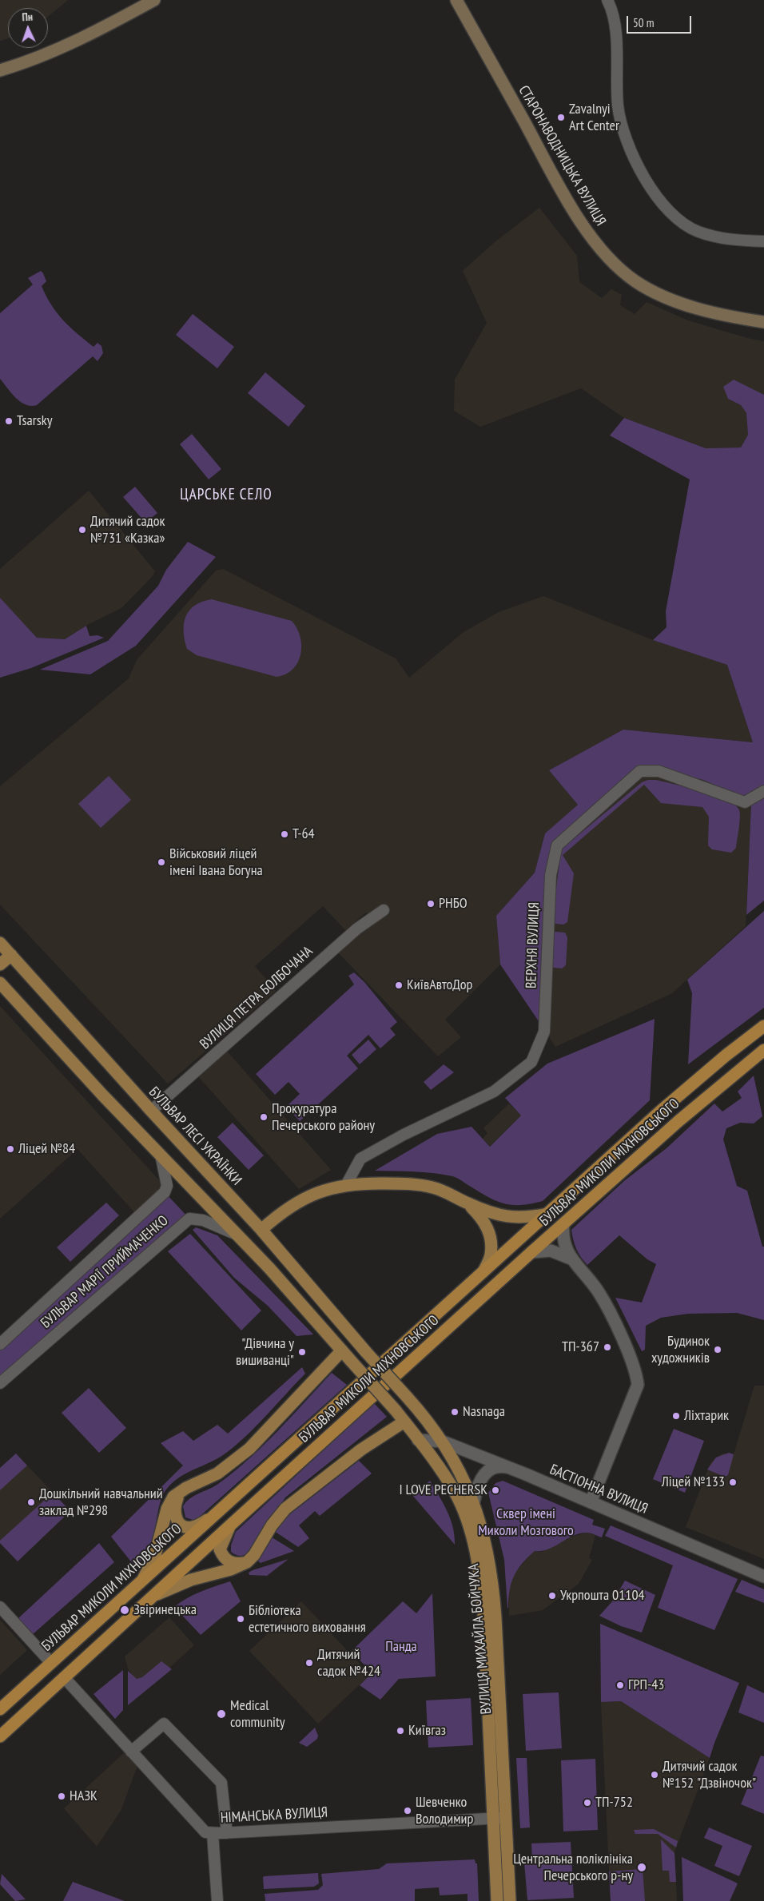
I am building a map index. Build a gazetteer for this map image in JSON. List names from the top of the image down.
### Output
{
  "streets": {
    "highway": ["БУЛЬВАР МИКОЛИ МІХНОВСЬКОГО"],
    "main road": ["СТАРОНАВОДНИЦЬКА ВУЛИЦЯ", "БУЛЬВАР ЛЕСІ УКРАЇНКИ", "ВУЛИЦЯ МИХАЙЛА БОЙЧУКА"],
    "street": [
      "ВЕРХНЯ ВУЛИЦЯ",
      "ВУЛИЦЯ ПЕТРА БОЛБОЧАНА",
      "БУЛЬВАР МАРІЇ ПРИЙМАЧЕНКО",
      "БАСТІОННА ВУЛИЦЯ",
      "НІМАНСЬКА ВУЛИЦЯ"
    ]
  },
  "crossings": [
    ["ВУЛИЦЯ ПЕТРА БОЛБОЧАНА", "БУЛЬВАР ЛЕСІ УКРАЇНКИ"],
    ["БУЛЬВАР ЛЕСІ УКРАЇНКИ", "ВУЛИЦЯ МИХАЙЛА БОЙЧУКА"],
    ["БУЛЬВАР МИКОЛИ МІХНОВСЬКОГО", "НІМАНСЬКА ВУЛИЦЯ"],
    ["БАСТІОННА ВУЛИЦЯ", "ВУЛИЦЯ МИХАЙЛА БОЙЧУКА"],
    ["ВУЛИЦЯ МИХАЙЛА БОЙЧУКА", "НІМАНСЬКА ВУЛИЦЯ"]
  ],
  "districts": ["ЦАРСЬКЕ СЕЛО"],
  "parks": ["Сквер імені Миколи Мозгового", "Панда"],
  "places": [
    "Zavalnyi Art Center",
    "Tsarsky",
    "Дитячий садок №731 «Казка»",
    "Т-64",
    "Військовий ліцей імені Івана Богуна",
    "РНБО",
    "КиївАвтоДор",
    "Прокуратура Печерського району",
    "Ліцей №84",
    "ТП-367",
    "Будинок художників",
    "\"Дівчина у вишиванці\"",
    "Nasnaga",
    "Ліхтарик",
    "Ліцей №133",
    "I LOVE PECHERSK",
    "Дошкільний навчальний заклад №298",
    "Укрпошта 01104",
    "Звіринецька",
    "Бібліотека естетичного виховання",
    "Дитячий садок №424",
    "ГРП-43",
    "Medical community",
    "Київгаз",
    "Дитячий садок №152 \"Дзвіночок\"",
    "НАЗК",
    "ТП-752",
    "Шевченко Володимир",
    "Центральна поліклініка Печерського р-ну"
  ],
  "scale_bar": "50 m",
  "north": "top"
}
